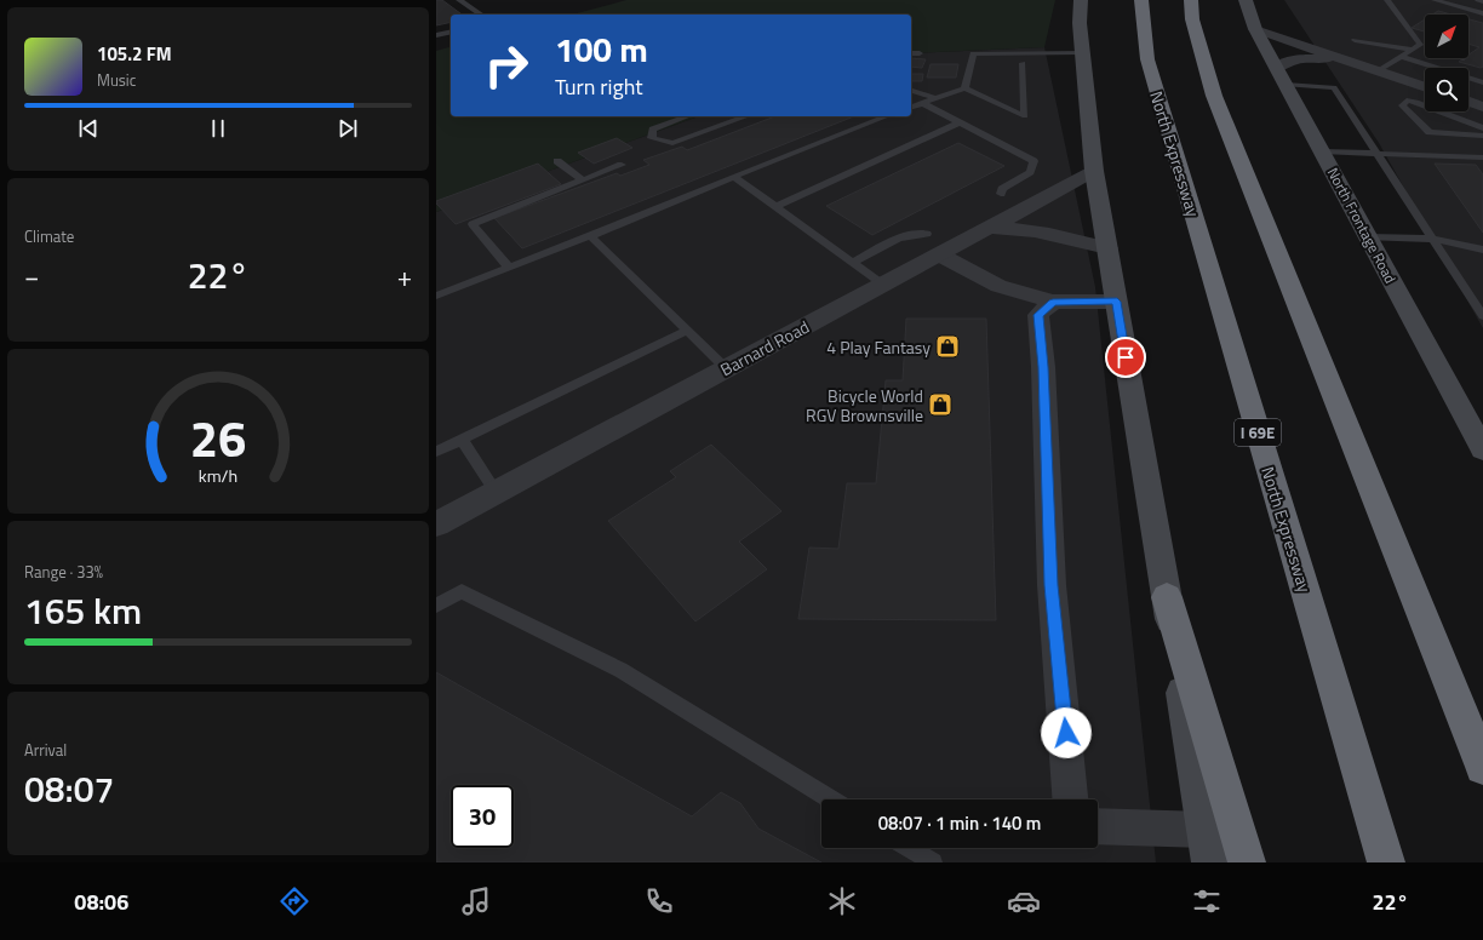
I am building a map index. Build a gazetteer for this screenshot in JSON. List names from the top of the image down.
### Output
{
  "streets": {
    "highway": ["North Expressway", "I 69E"],
    "main road": ["North Frontage Road"],
    "street": ["Barnard Road"]
  },
  "places": {
    "shop": ["4 Play Fantasy", "Bicycle World RGV Brownsville"]
  },
  "north": "top right",
  "page": {
    "turn": ["100 m", "Turn right"],
    "song": ["105.2 FM", "Music"],
    "tile": [
      "Climate",
      ["Range · 33%", "165 km"],
      ["Arrival", "08:07"]
    ],
    "heat": ["−", "22°", "+"],
    "limit": "30",
    "trip": "08:07 · 1 min · 140 m",
    "tabs": ["08:06", "22°"],
    "gauge": ["26", "km/h"]
  }
}
